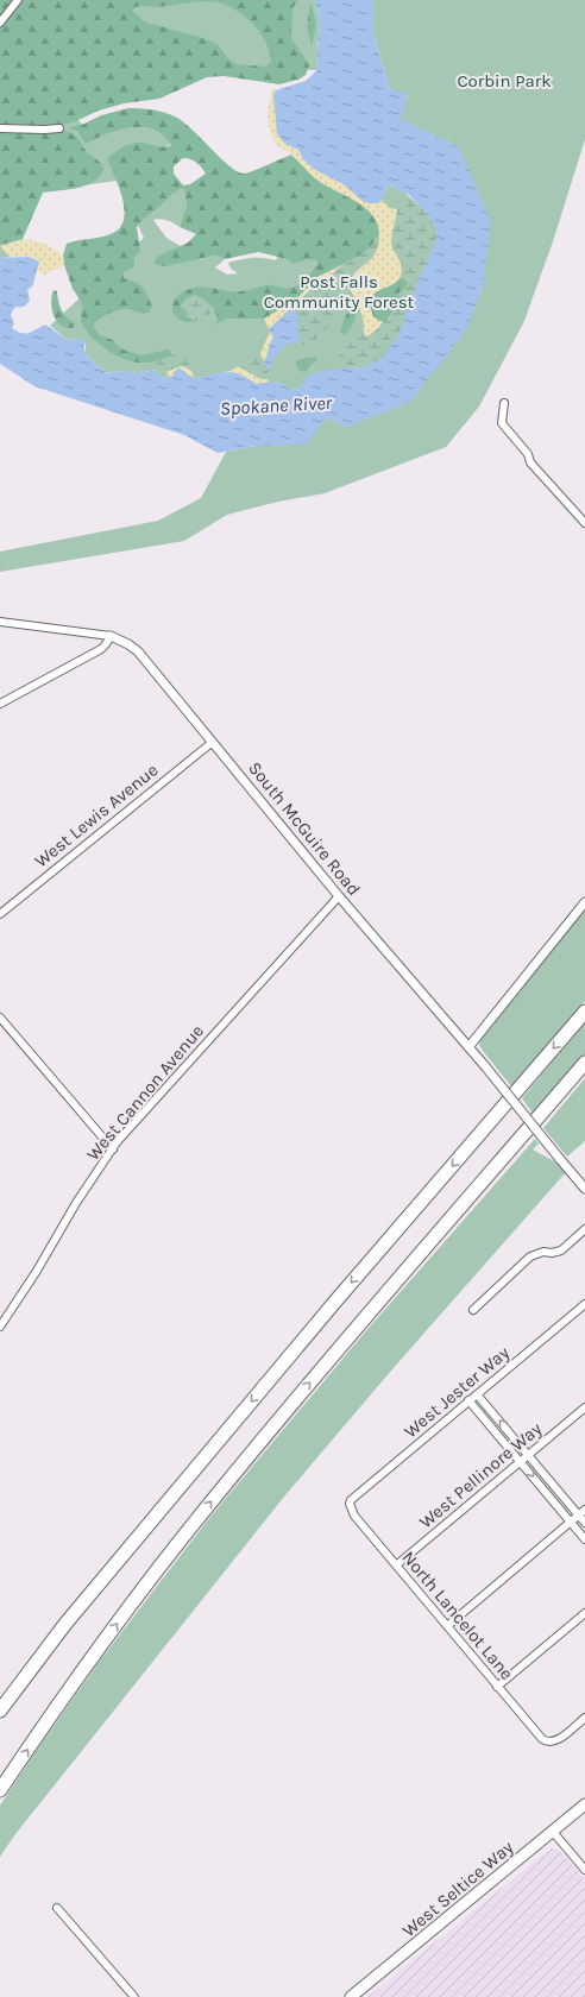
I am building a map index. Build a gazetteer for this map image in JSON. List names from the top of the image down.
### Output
{
  "streets": {
    "main road": ["West Seltice Way"],
    "street": [
      "West Lewis Avenue",
      "South McGuire Road",
      "West Cannon Avenue",
      "West Jester Way",
      "West Pellinore Way",
      "North Lancelot Lane"
    ]
  },
  "crossings": [
    ["West Lewis Avenue", "South McGuire Road"],
    ["South McGuire Road", "West Cannon Avenue"],
    ["West Jester Way", "North Lancelot Lane"],
    ["West Pellinore Way", "North Lancelot Lane"]
  ],
  "water": ["Spokane River"],
  "parks": ["Corbin Park", "Post Falls Community Forest"]
}
